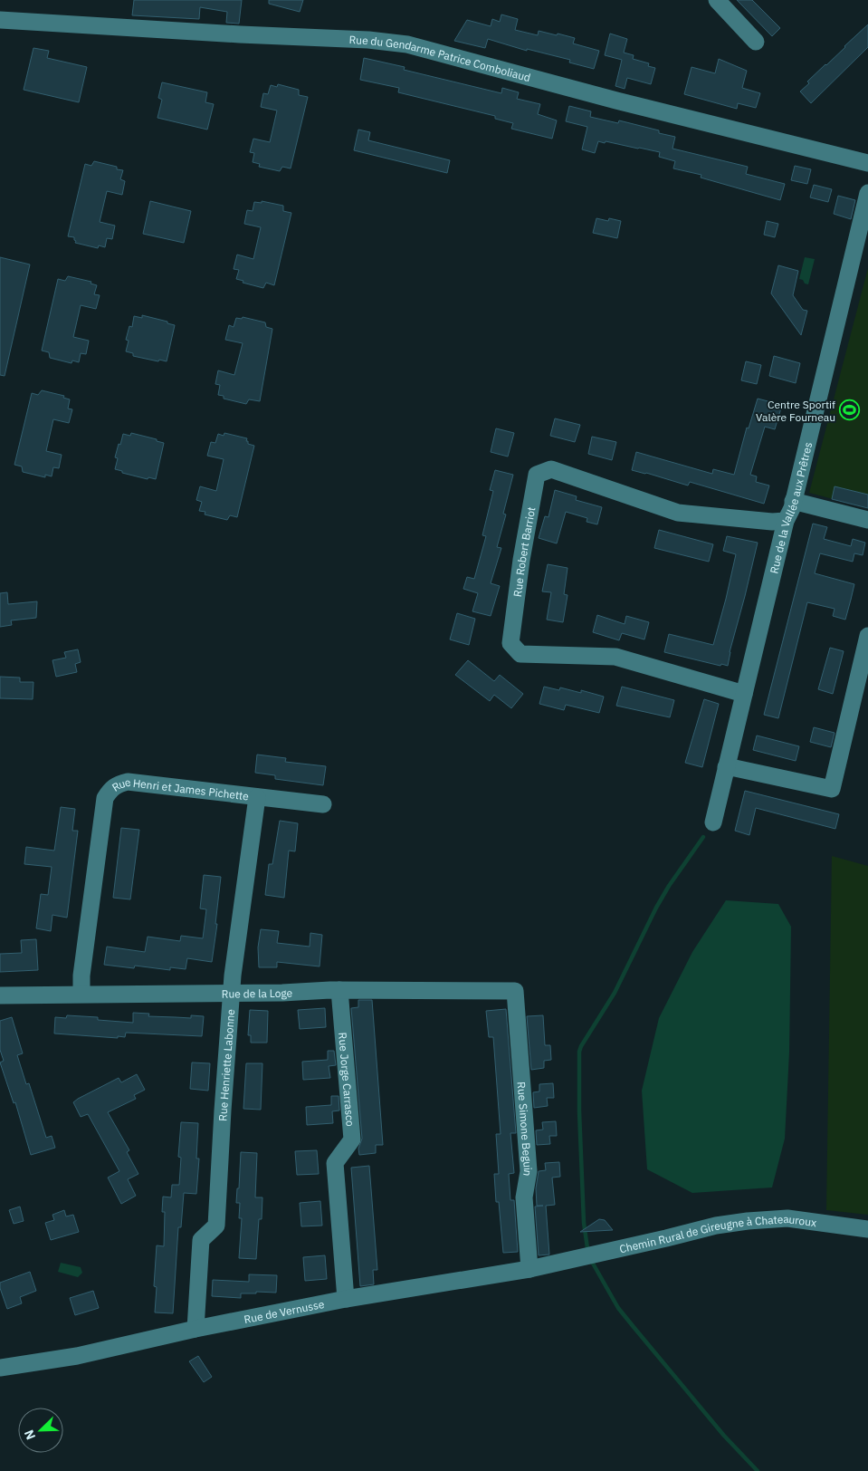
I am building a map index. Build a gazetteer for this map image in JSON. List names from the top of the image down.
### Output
{
  "streets": {
    "street": [
      "Rue du Gendarme Patrice Comboliaud",
      "Rue de la Vallée aux Prêtres",
      "Rue Robert Barriot",
      "Rue Henri et James Pichette",
      "Rue de la Loge",
      "Rue Henriette Labonne",
      "Rue Jorge Carrasco",
      "Rue Simone Beguin",
      "Chemin Rural de Gireugne à Chateauroux",
      "Rue de Vernusse"
    ]
  },
  "crossings": [
    ["Rue de la Vallée aux Prêtres", "Rue Robert Barriot"],
    ["Rue Henri et James Pichette", "Rue de la Loge"],
    ["Rue Henri et James Pichette", "Rue Henriette Labonne"],
    ["Rue de la Loge", "Rue Henriette Labonne"],
    ["Rue de la Loge", "Rue Jorge Carrasco"],
    ["Rue de la Loge", "Rue Simone Beguin"],
    ["Rue Henriette Labonne", "Rue de Vernusse"],
    ["Rue Jorge Carrasco", "Rue de Vernusse"],
    ["Rue Simone Beguin", "Rue de Vernusse"],
    ["Chemin Rural de Gireugne à Chateauroux", "Rue de Vernusse"]
  ],
  "places": {
    "sports": ["Centre Sportif Valère Fourneau"]
  },
  "north": "bottom left"
}
